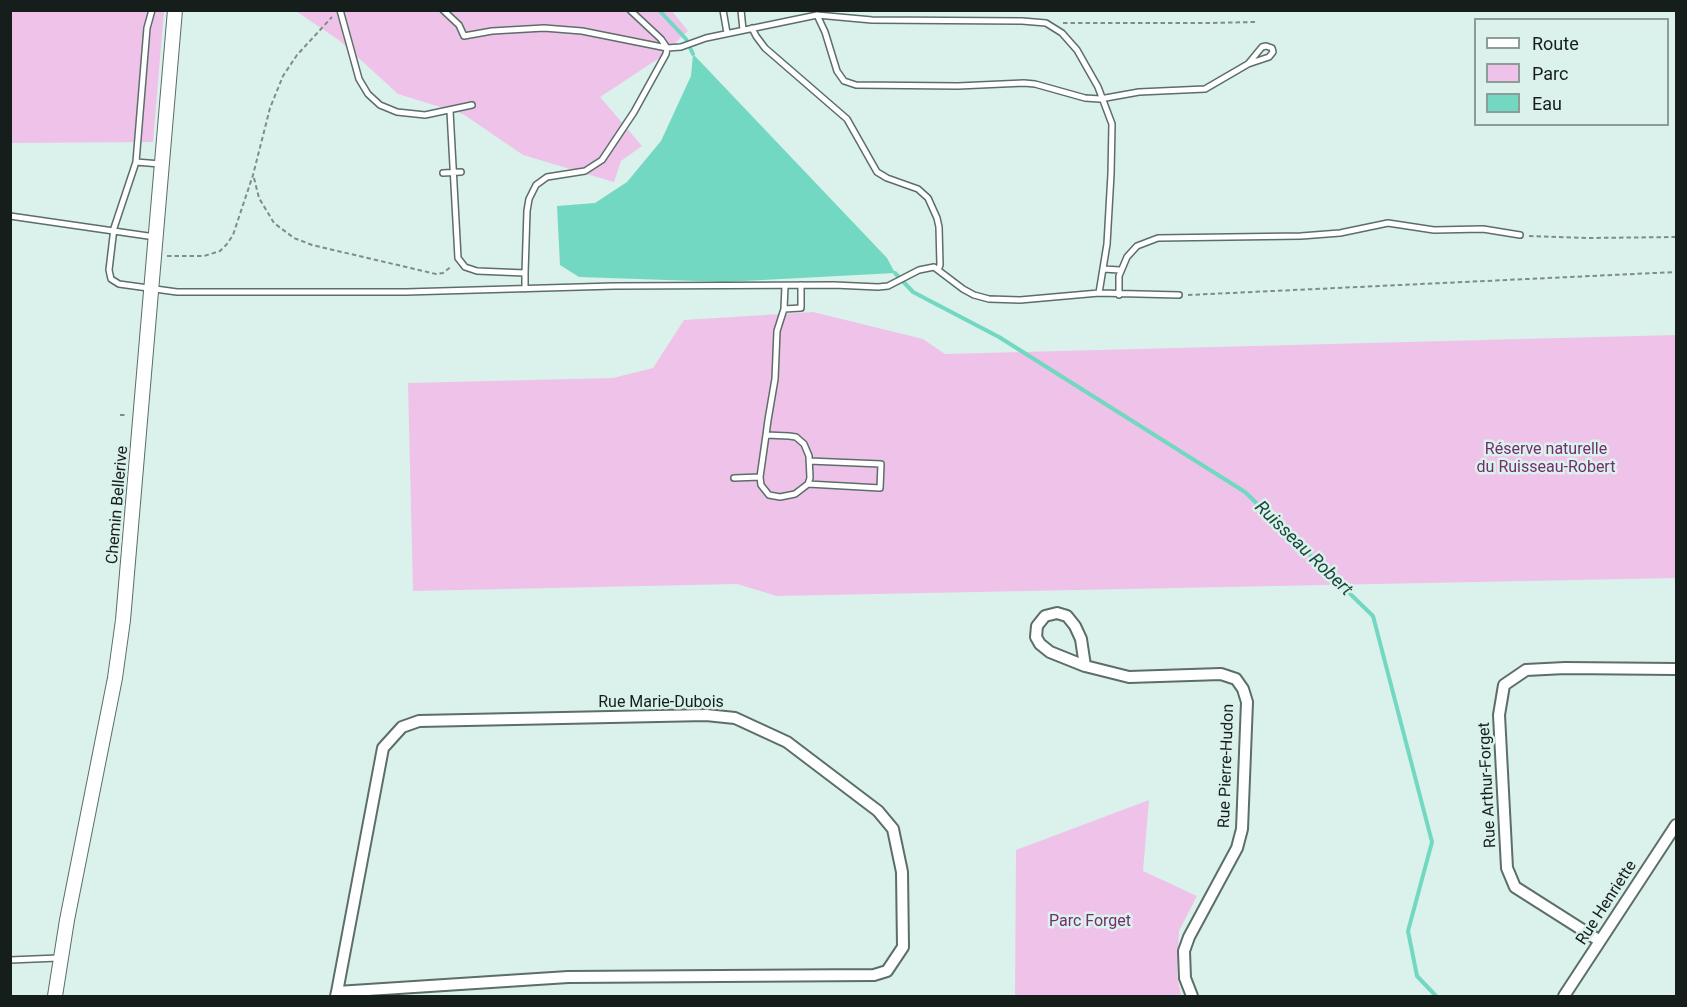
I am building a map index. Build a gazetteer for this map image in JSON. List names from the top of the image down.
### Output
{
  "streets": {
    "street": [
      "Chemin Bellerive",
      "Rue Marie-Dubois",
      "Rue Pierre-Hudon",
      "Rue Arthur-Forget",
      "Rue Henriette"
    ]
  },
  "crossings": [
    ["Rue Arthur-Forget", "Rue Henriette"]
  ],
  "water": ["Ruisseau Robert"],
  "parks": ["Réserve naturelle du Ruisseau-Robert", "Parc Forget"],
  "legend": ["Route", "Parc", "Eau"]
}
